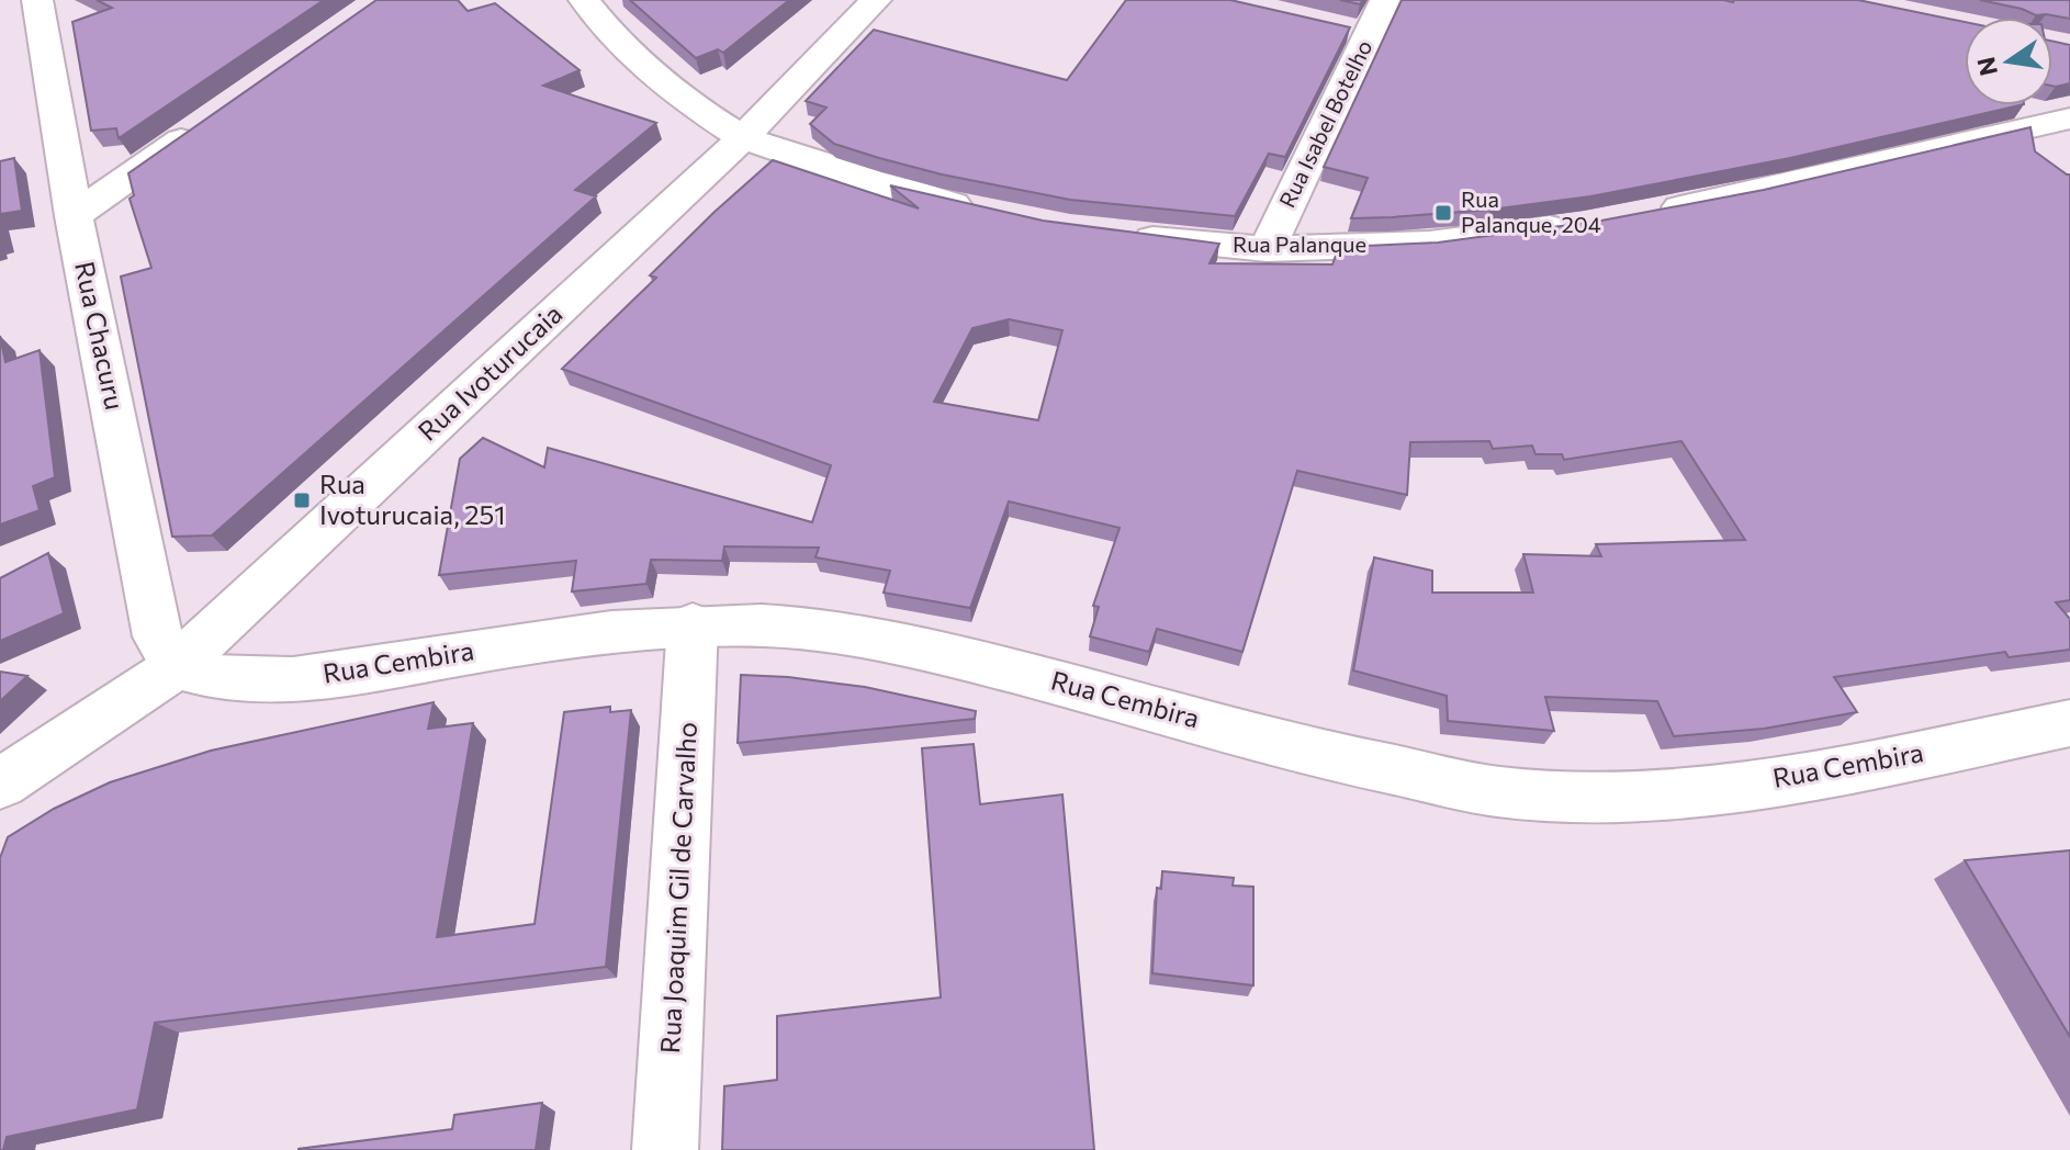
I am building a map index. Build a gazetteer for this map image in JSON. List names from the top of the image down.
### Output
{
  "streets": {
    "street": [
      "Rua Isabel Botelho",
      "Rua Palanque",
      "Rua Chacuru",
      "Rua Ivoturucaia",
      "Rua Cembira",
      "Rua Joaquim Gil de Carvalho"
    ]
  },
  "crossings": [
    ["Rua Isabel Botelho", "Rua Palanque"],
    ["Rua Chacuru", "Rua Ivoturucaia"],
    ["Rua Chacuru", "Rua Cembira"],
    ["Rua Ivoturucaia", "Rua Cembira"],
    ["Rua Cembira", "Rua Joaquim Gil de Carvalho"]
  ],
  "places": {
    "transit": ["Rua Palanque, 204", "Rua Ivoturucaia, 251"]
  },
  "north": "left"
}
